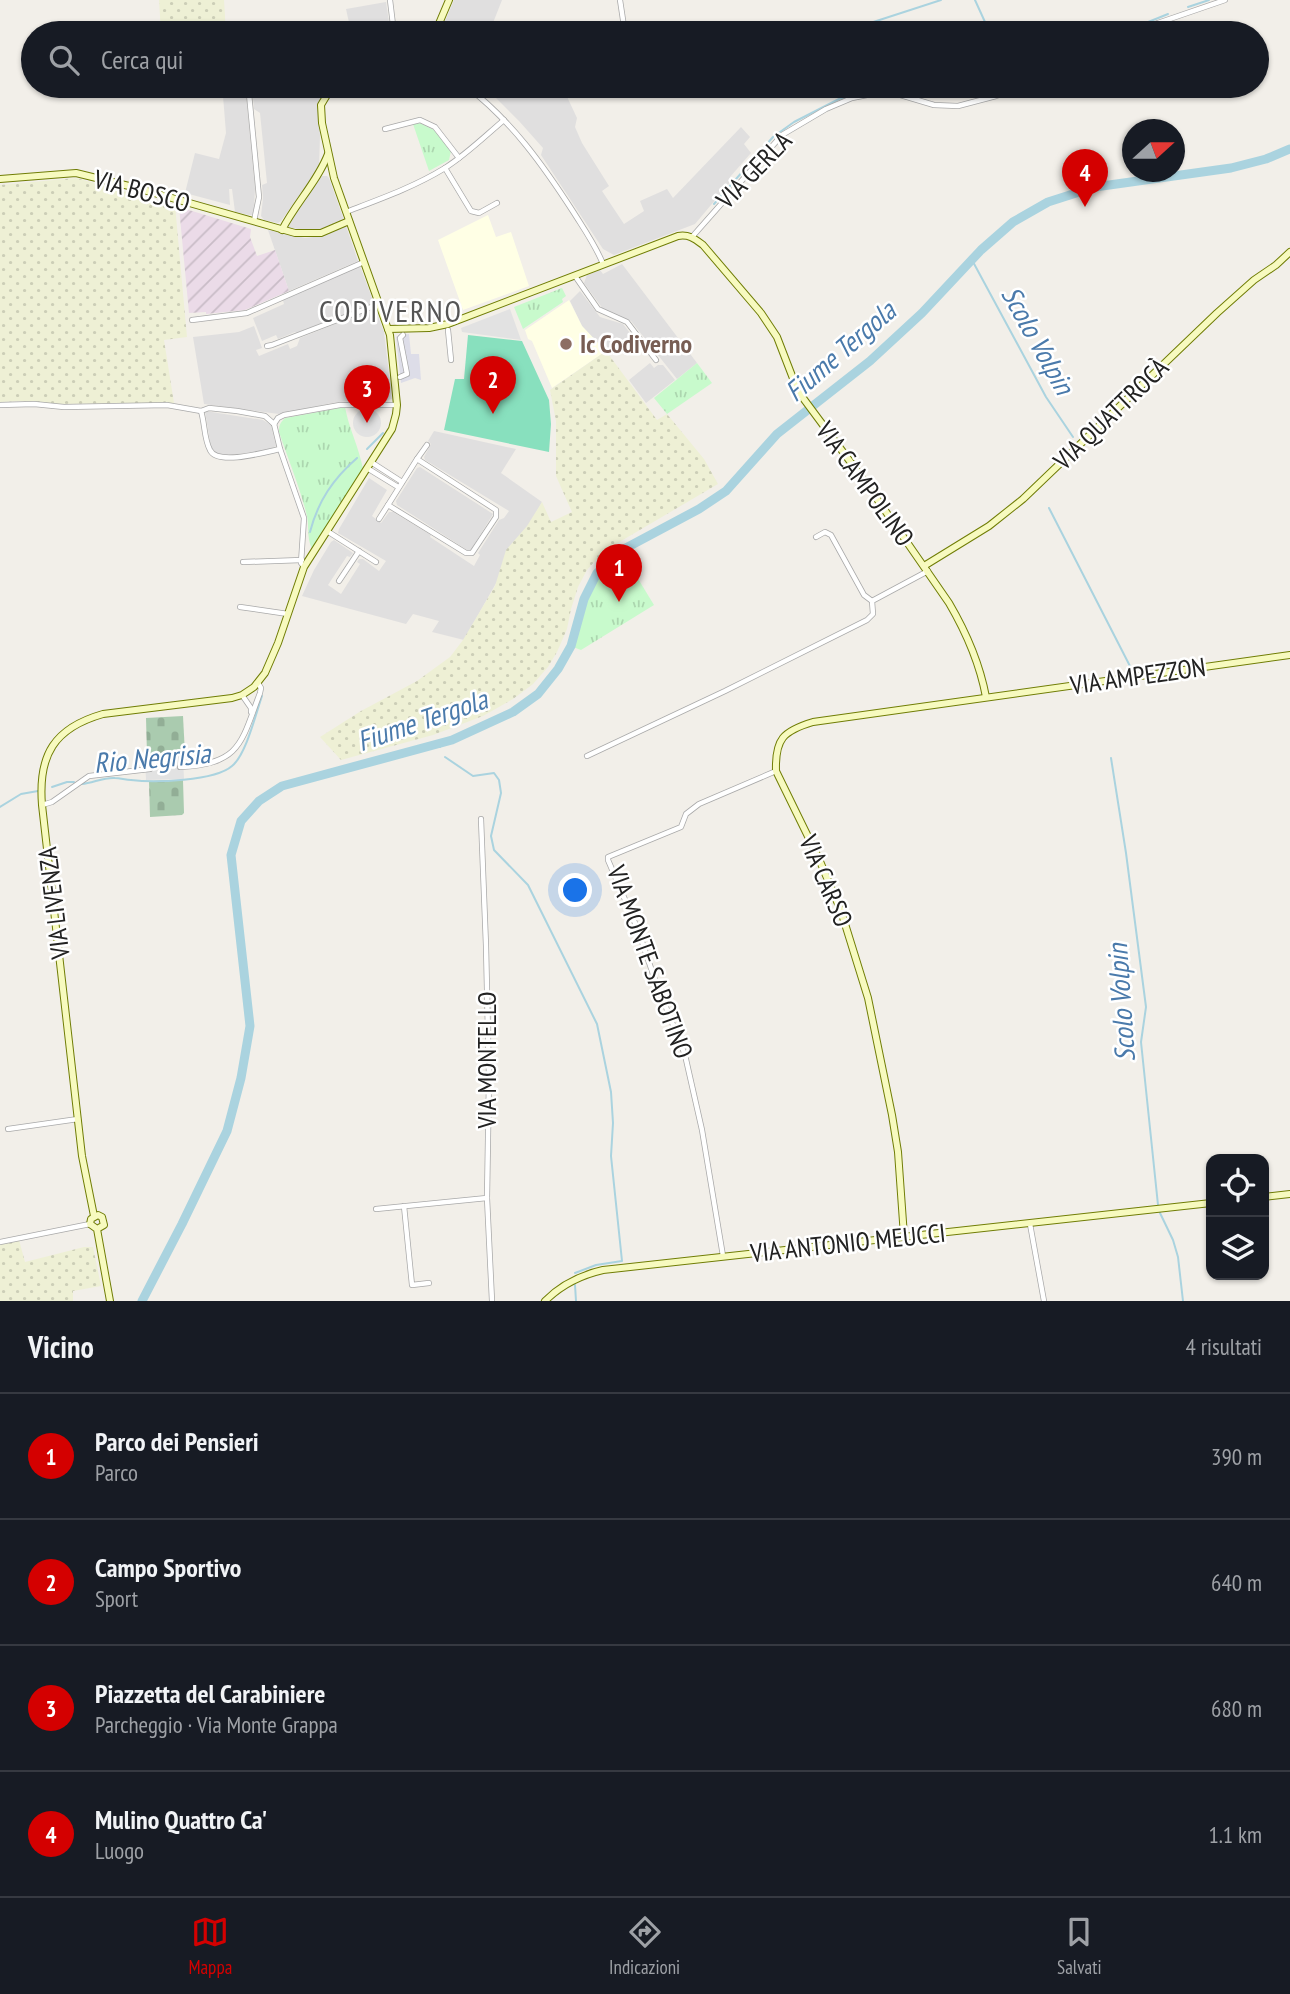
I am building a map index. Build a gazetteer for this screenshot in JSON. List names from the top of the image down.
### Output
{
  "streets": {
    "street": [
      "VIA GERLA",
      "VIA BOSCO",
      "VIA QUATTROCÀ",
      "VIA CAMPOLINO",
      "VIA AMPEZZON",
      "VIA CARSO",
      "VIA LIVENZA",
      "VIA MONTE SABOTINO",
      "VIA MONTELLO",
      "VIA ANTONIO MEUCCI"
    ]
  },
  "crossings": [
    ["VIA GERLA", "VIA CAMPOLINO"],
    ["VIA QUATTROCÀ", "VIA CAMPOLINO"],
    ["VIA CAMPOLINO", "VIA AMPEZZON"],
    ["VIA CARSO", "VIA MONTE SABOTINO"],
    ["VIA CARSO", "VIA ANTONIO MEUCCI"],
    ["VIA MONTE SABOTINO", "VIA ANTONIO MEUCCI"]
  ],
  "districts": ["CODIVERNO"],
  "water": ["Scolo Volpin", "Fiume Tergola", "Rio Negrisia"],
  "places": ["Ic Codiverno"],
  "north": "right",
  "page": {
    "search": "Cerca qui",
    "pins": [
      "4",
      "2",
      "3",
      "1"
    ],
    "heading": ["Vicino", "4 risultati"],
    "list": [
      {
        "mark": "1",
        "name": "Parco dei Pensieri",
        "note": "Parco",
        "value": "390 m"
      },
      {
        "mark": "2",
        "name": "Campo Sportivo",
        "note": "Sport",
        "value": "640 m"
      },
      {
        "mark": "3",
        "name": "Piazzetta del Carabiniere",
        "note": "Parcheggio · Via Monte Grappa",
        "value": "680 m"
      },
      {
        "mark": "4",
        "name": "Mulino Quattro Ca'",
        "note": "Luogo",
        "value": "1.1 km"
      }
    ],
    "nav": ["Mappa", "Indicazioni", "Salvati"]
  }
}
